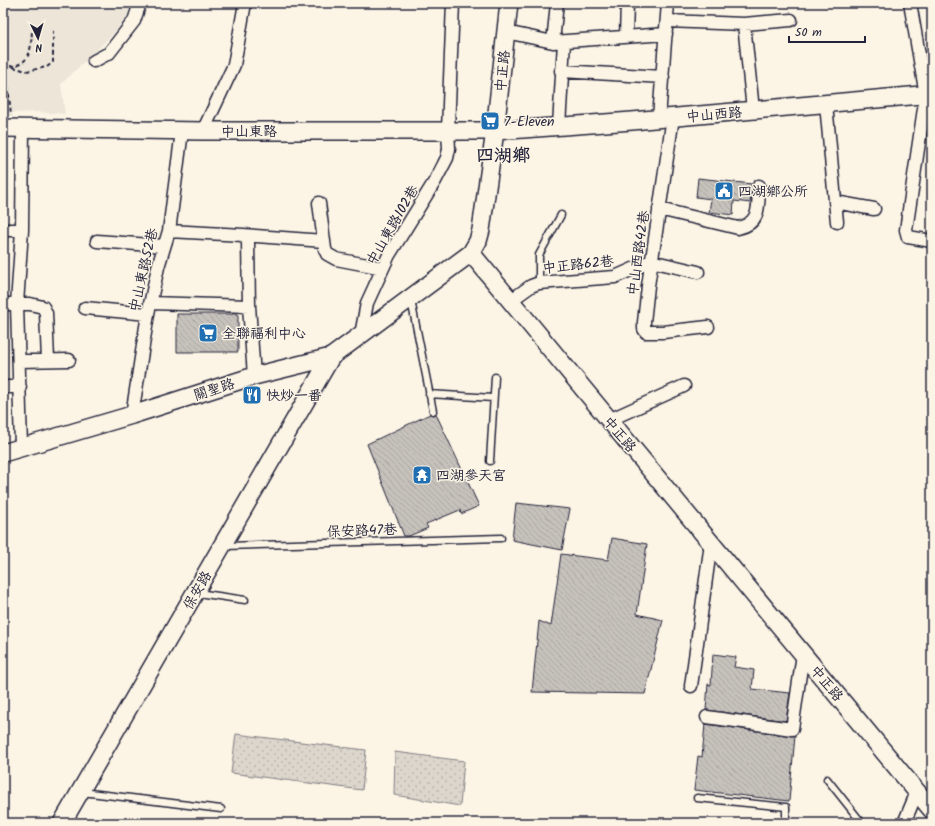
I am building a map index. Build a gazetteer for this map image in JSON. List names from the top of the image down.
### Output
{
  "streets": {
    "main road": [
      "中正路",
      "中山西路",
      "中山東路",
      "關聖路",
      "保安路"
    ],
    "street": [
      "中山東路102巷",
      "中山西路42巷",
      "中正路62巷",
      "中山東路52巷"
    ],
    "lane": ["保安路47巷"]
  },
  "crossings": [
    ["中正路", "中山西路"],
    ["中正路", "中山東路"],
    ["中正路", "中正路62巷"],
    ["中正路", "關聖路"],
    ["中山西路", "中山東路"],
    ["中山西路", "中山西路42巷"],
    ["中山東路", "中山東路102巷"],
    ["中山東路", "中山東路52巷"],
    ["中山東路102巷", "關聖路"],
    ["中山西路42巷", "中正路62巷"],
    ["中山東路52巷", "關聖路"],
    ["關聖路", "保安路"],
    ["保安路47巷", "保安路"]
  ],
  "districts": ["四湖鄉"],
  "places": {
    "supermarket": ["7-Eleven", "全聯福利中心"],
    "public building": ["四湖鄉公所"],
    "restaurant": ["快炒一番"],
    "temple": ["四湖參天宮"]
  },
  "scale_bar": "50 m",
  "north": "bottom"
}
